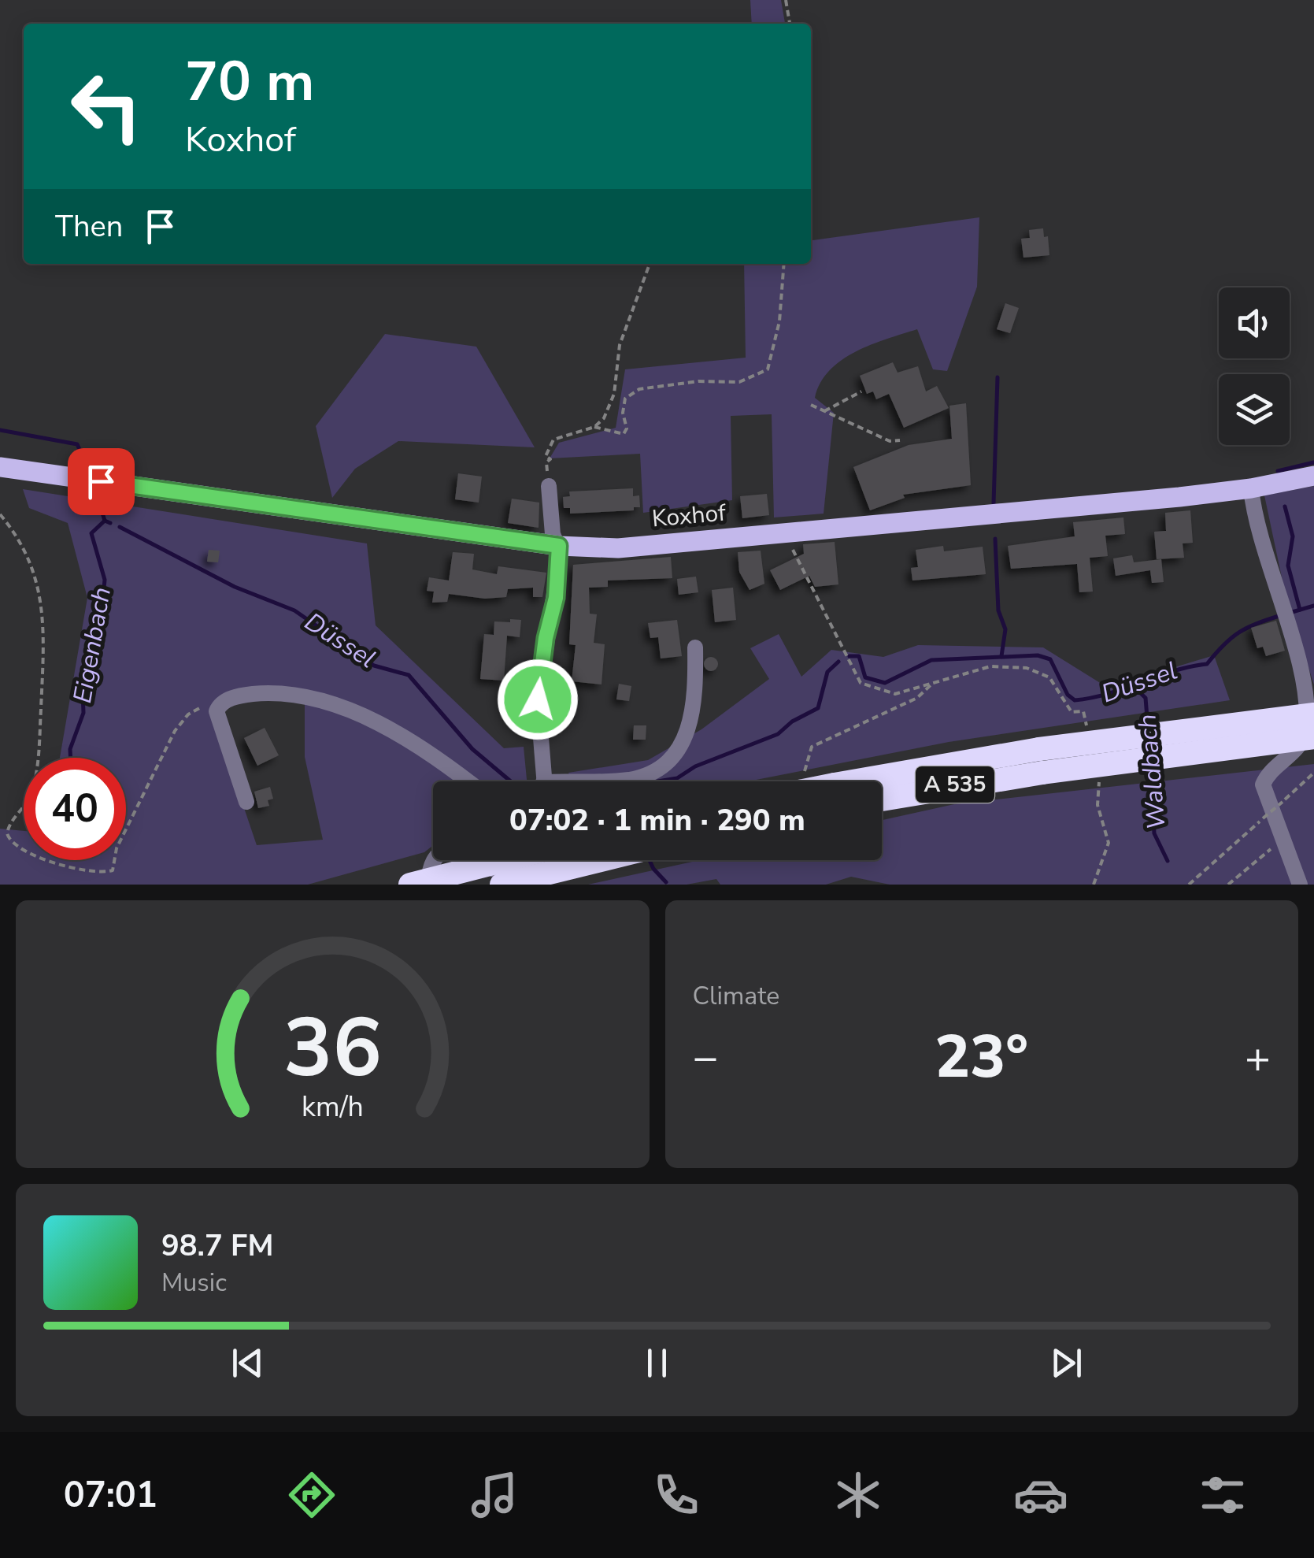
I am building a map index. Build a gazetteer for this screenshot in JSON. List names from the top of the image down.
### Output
{
  "streets": {
    "highway": ["A 535"],
    "main road": ["Koxhof"]
  },
  "water": ["Düssel", "Eigenbach", "Waldbach"],
  "page": {
    "turn": ["70 m", "Koxhof"],
    "then": "Then",
    "limit": "40",
    "trip": "07:02 · 1 min · 290 m",
    "tile": "Climate",
    "heat": ["−", "23°", "+"],
    "song": ["98.7 FM", "Music"],
    "tabs": "07:01",
    "gauge": ["36", "km/h"]
  }
}
